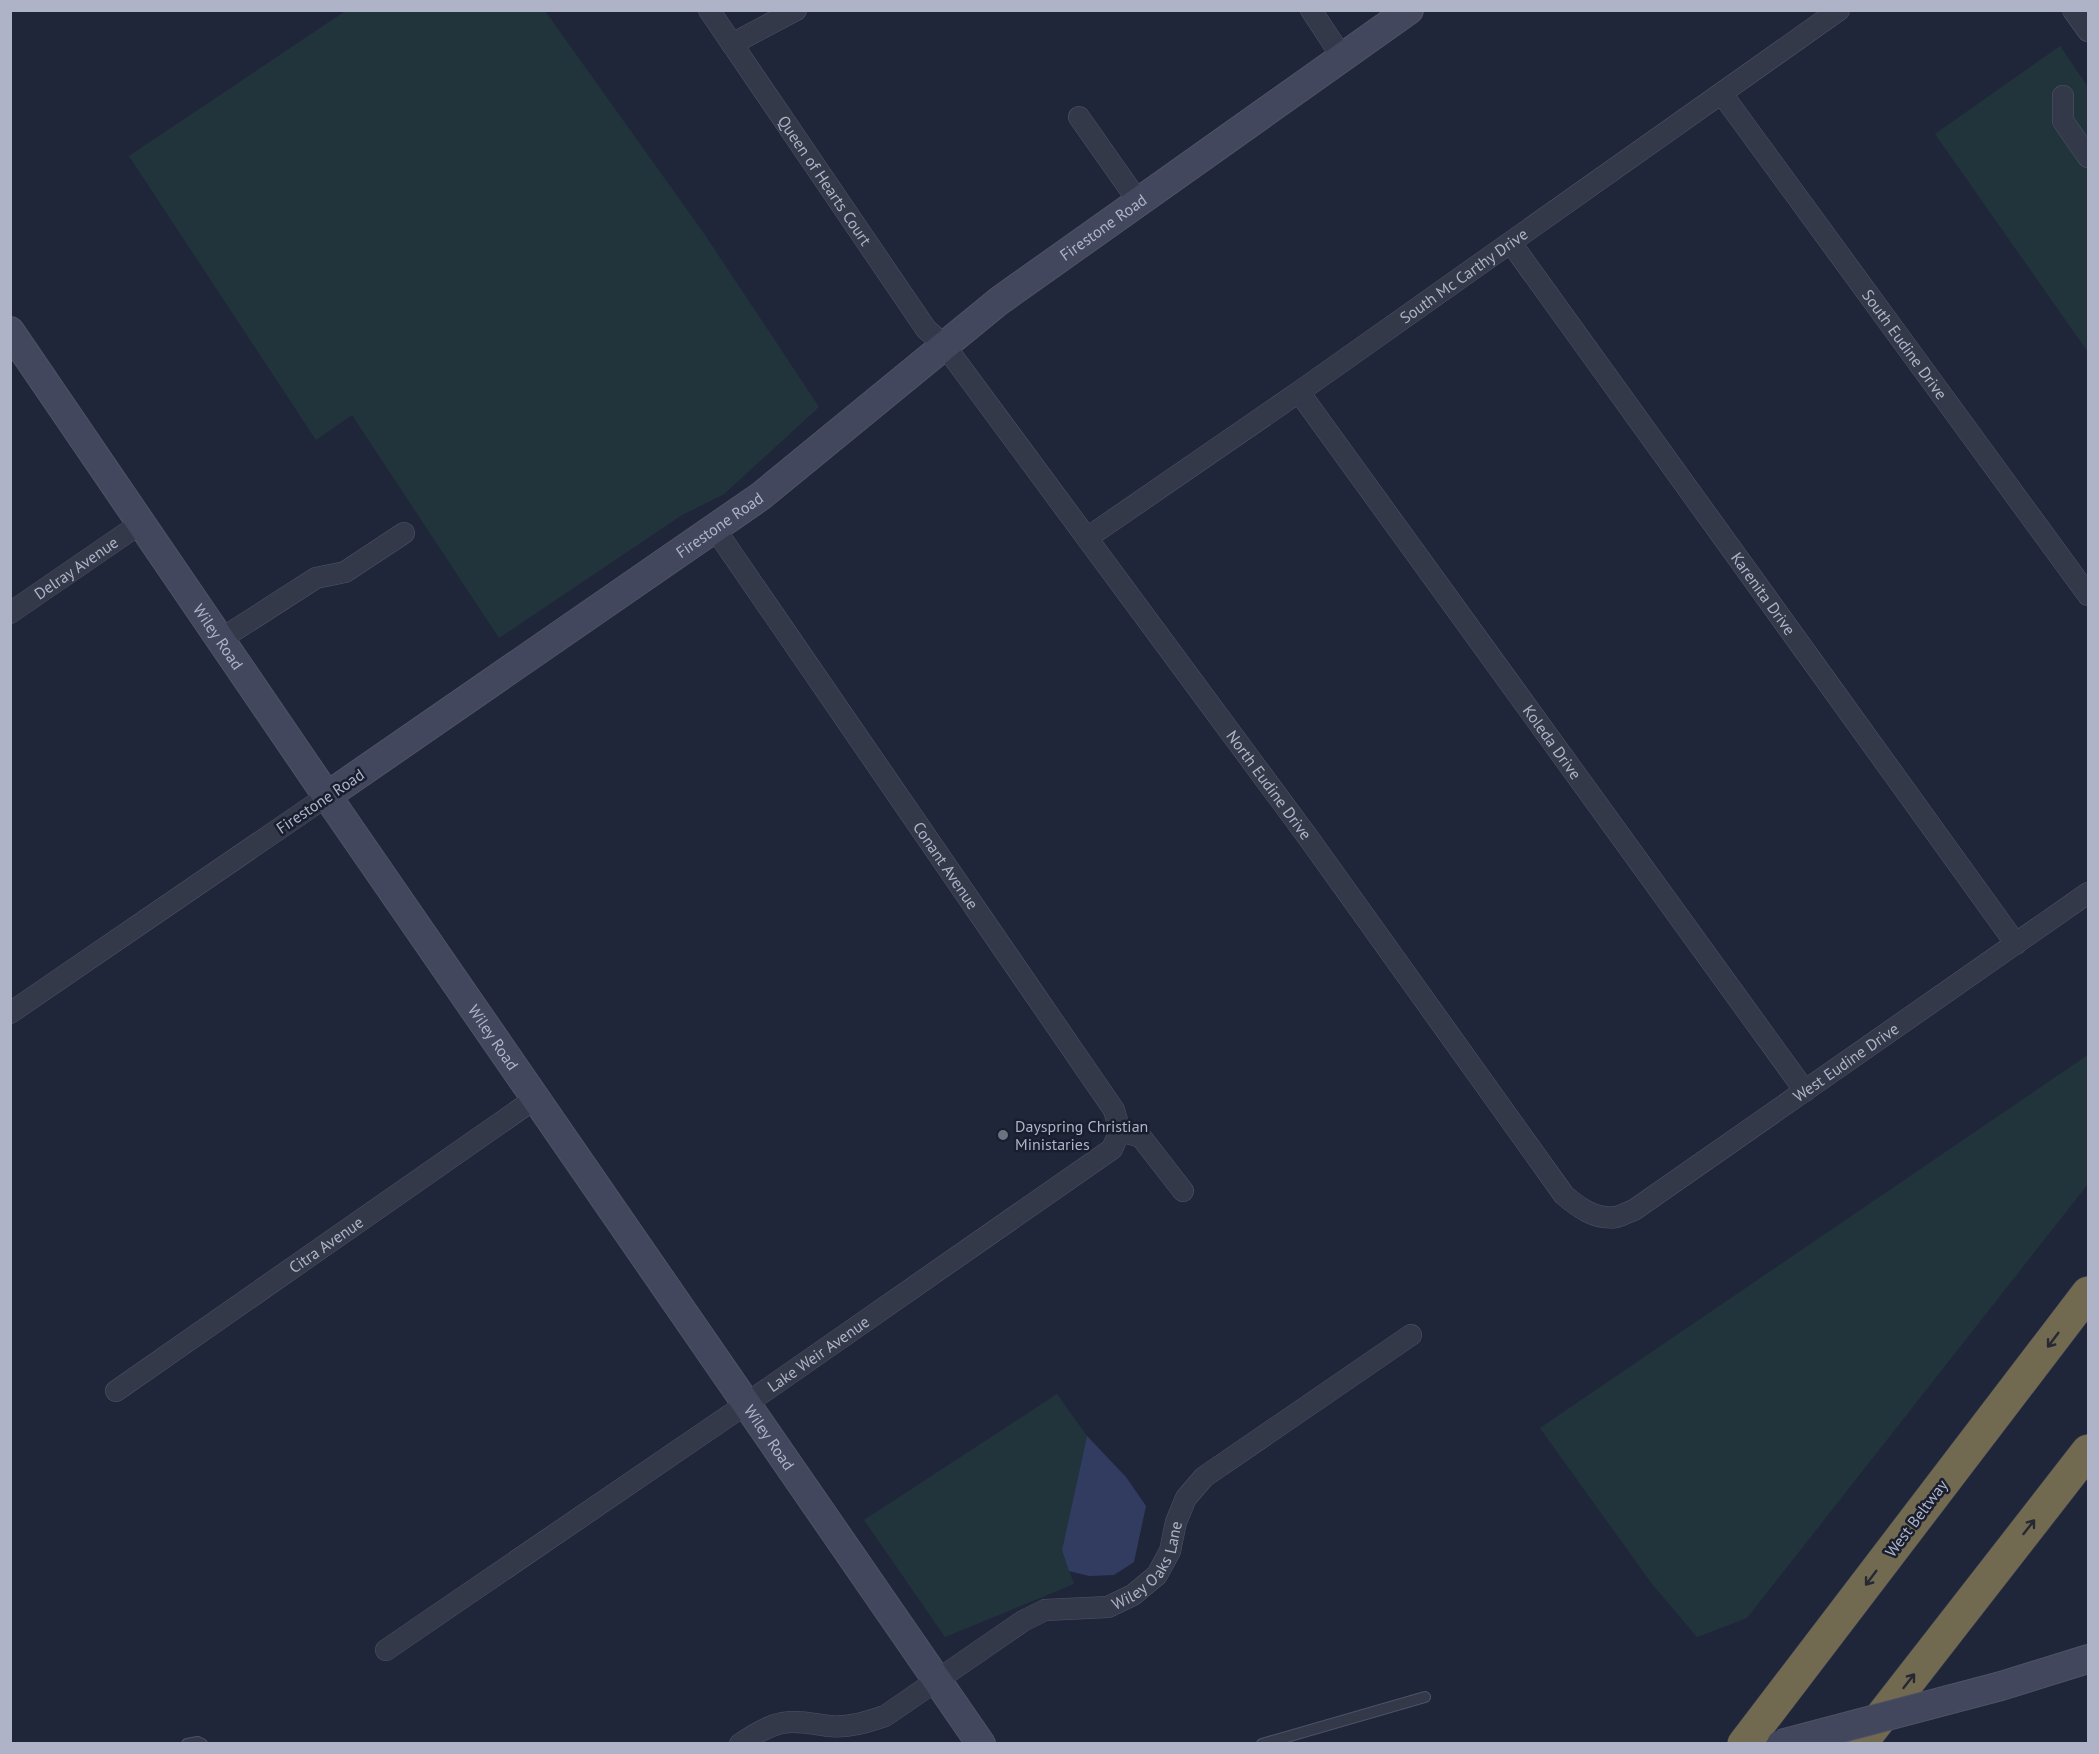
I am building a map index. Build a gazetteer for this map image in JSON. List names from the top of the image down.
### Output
{
  "streets": {
    "highway": ["West Beltway"],
    "street": [
      "Queen of Hearts Court",
      "Firestone Road",
      "South Mc Carthy Drive",
      "South Eudine Drive",
      "Delray Avenue",
      "Karenita Drive",
      "Wiley Road",
      "Koleda Drive",
      "North Eudine Drive",
      "Conant Avenue",
      "West Eudine Drive",
      "Citra Avenue",
      "Lake Weir Avenue",
      "Wiley Oaks Lane"
    ]
  },
  "crossings": [
    ["Queen of Hearts Court", "Firestone Road"],
    ["Queen of Hearts Court", "North Eudine Drive"],
    ["Firestone Road", "Wiley Road"],
    ["Firestone Road", "North Eudine Drive"],
    ["Firestone Road", "Conant Avenue"],
    ["South Mc Carthy Drive", "South Eudine Drive"],
    ["South Mc Carthy Drive", "Karenita Drive"],
    ["South Mc Carthy Drive", "Koleda Drive"],
    ["South Mc Carthy Drive", "North Eudine Drive"],
    ["Delray Avenue", "Wiley Road"],
    ["Karenita Drive", "West Eudine Drive"],
    ["Wiley Road", "Citra Avenue"],
    ["Wiley Road", "Lake Weir Avenue"],
    ["Wiley Road", "Wiley Oaks Lane"],
    ["Koleda Drive", "West Eudine Drive"],
    ["North Eudine Drive", "West Eudine Drive"],
    ["Conant Avenue", "Lake Weir Avenue"]
  ],
  "places": ["Dayspring Christian Ministaries"]
}
